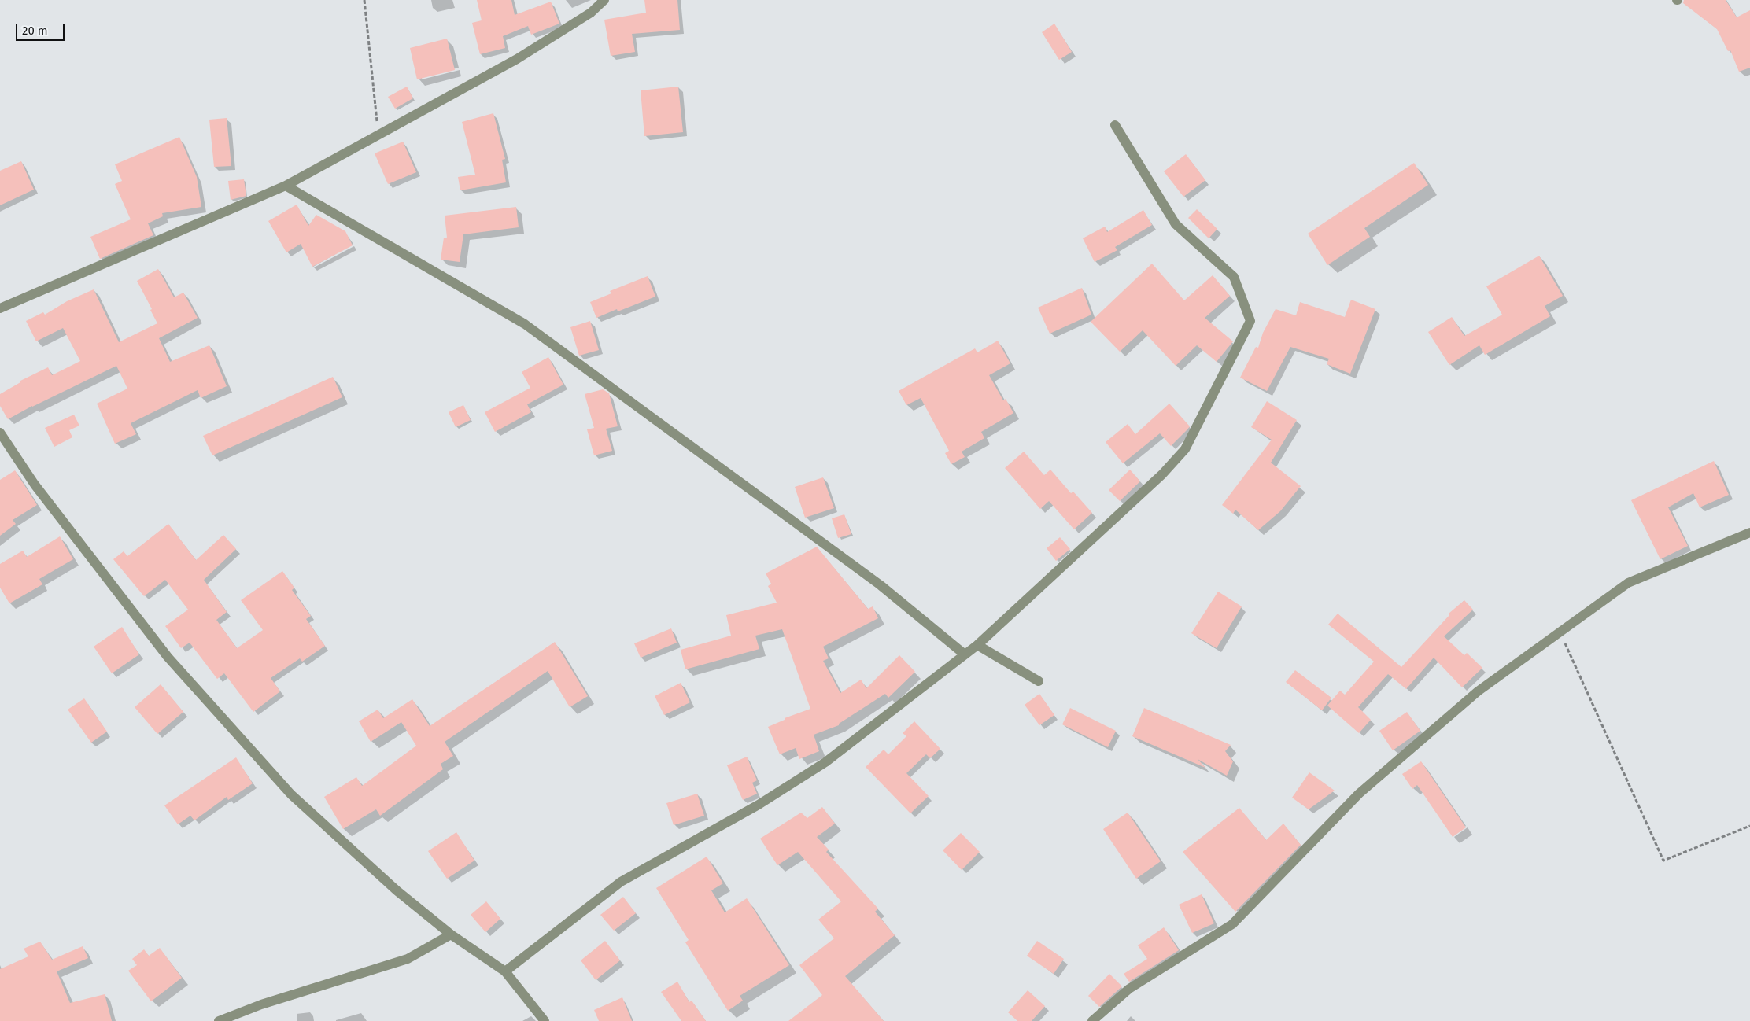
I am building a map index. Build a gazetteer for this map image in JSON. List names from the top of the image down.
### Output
{
  "scale_bar": "20 m"
}
